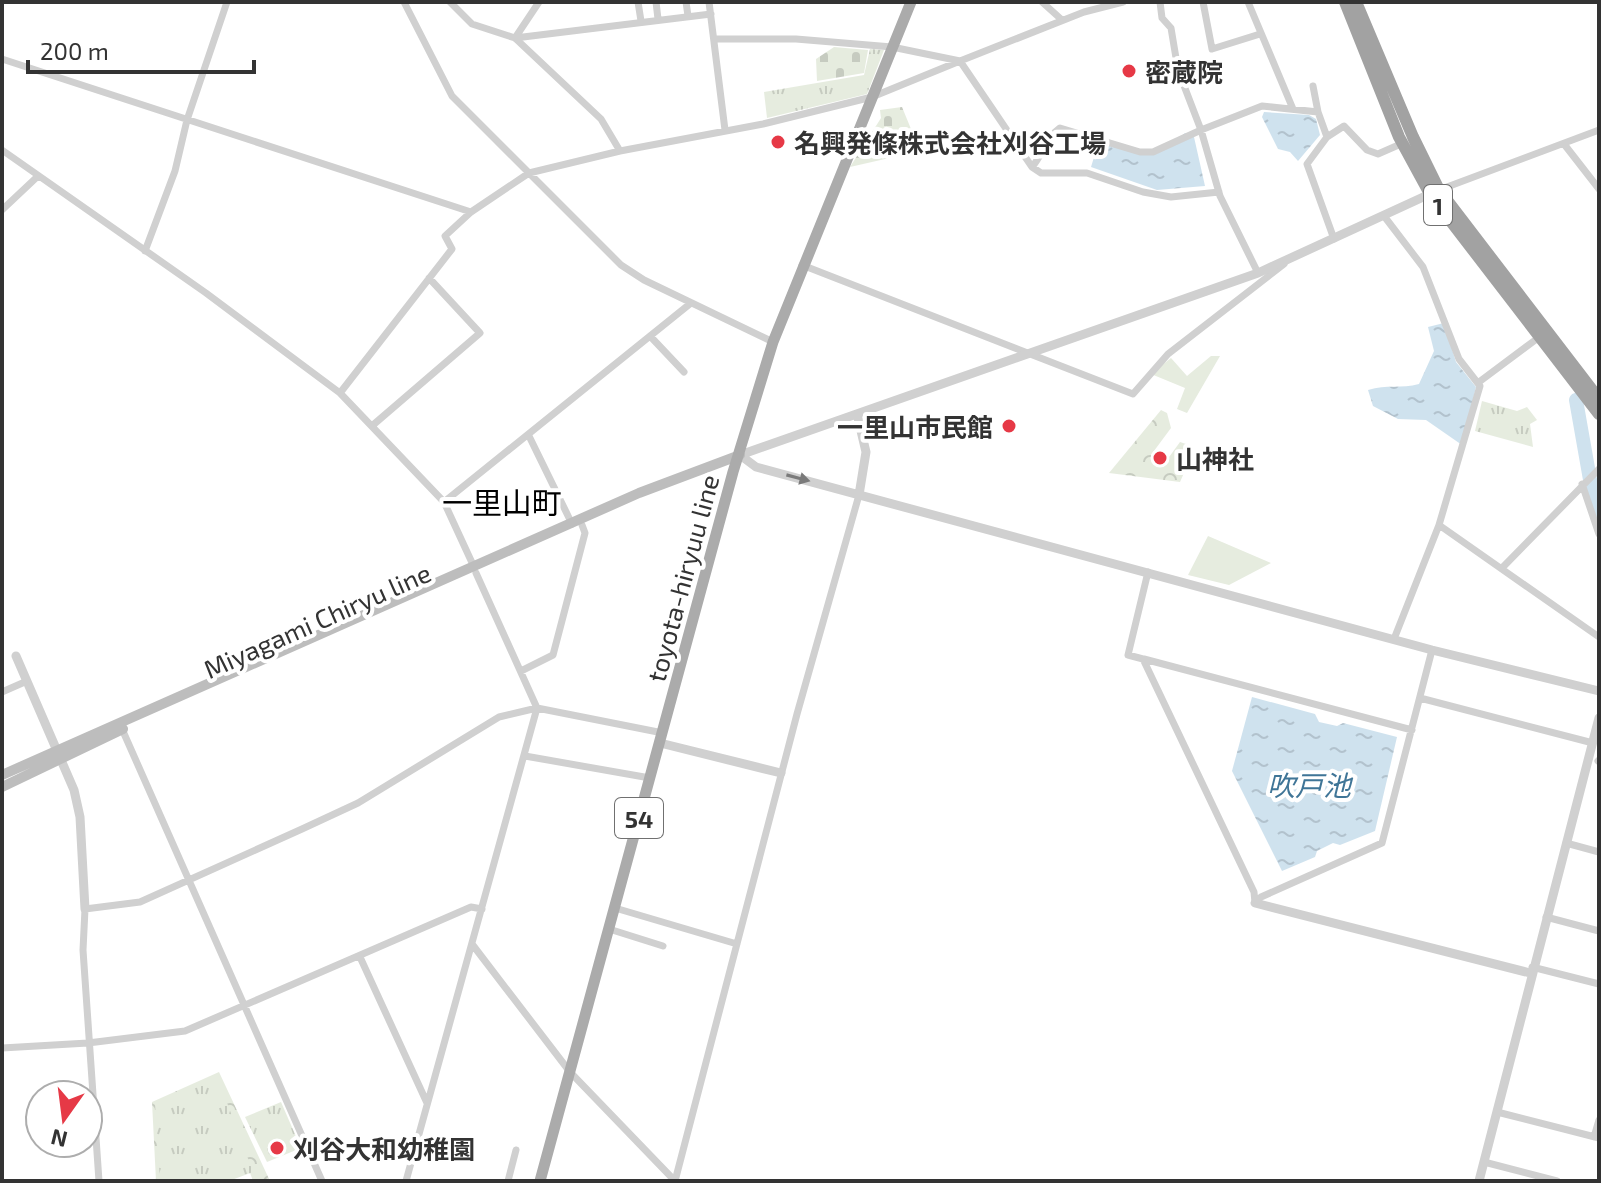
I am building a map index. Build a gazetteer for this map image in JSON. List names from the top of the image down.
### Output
{
  "streets": {
    "highway": ["1"],
    "main road": ["toyota-hiryuu line", "Miyagami Chiryu line", "54"]
  },
  "crossings": [
    ["toyota-hiryuu line", "Miyagami Chiryu line"]
  ],
  "districts": ["一里山町"],
  "water": ["吹戸池"],
  "places": [
    "密蔵院",
    "名興発條株式会社刈谷工場",
    "一里山市民館",
    "山神社",
    "刈谷大和幼稚園"
  ],
  "scale_bar": "200 m",
  "north": "bottom"
}
